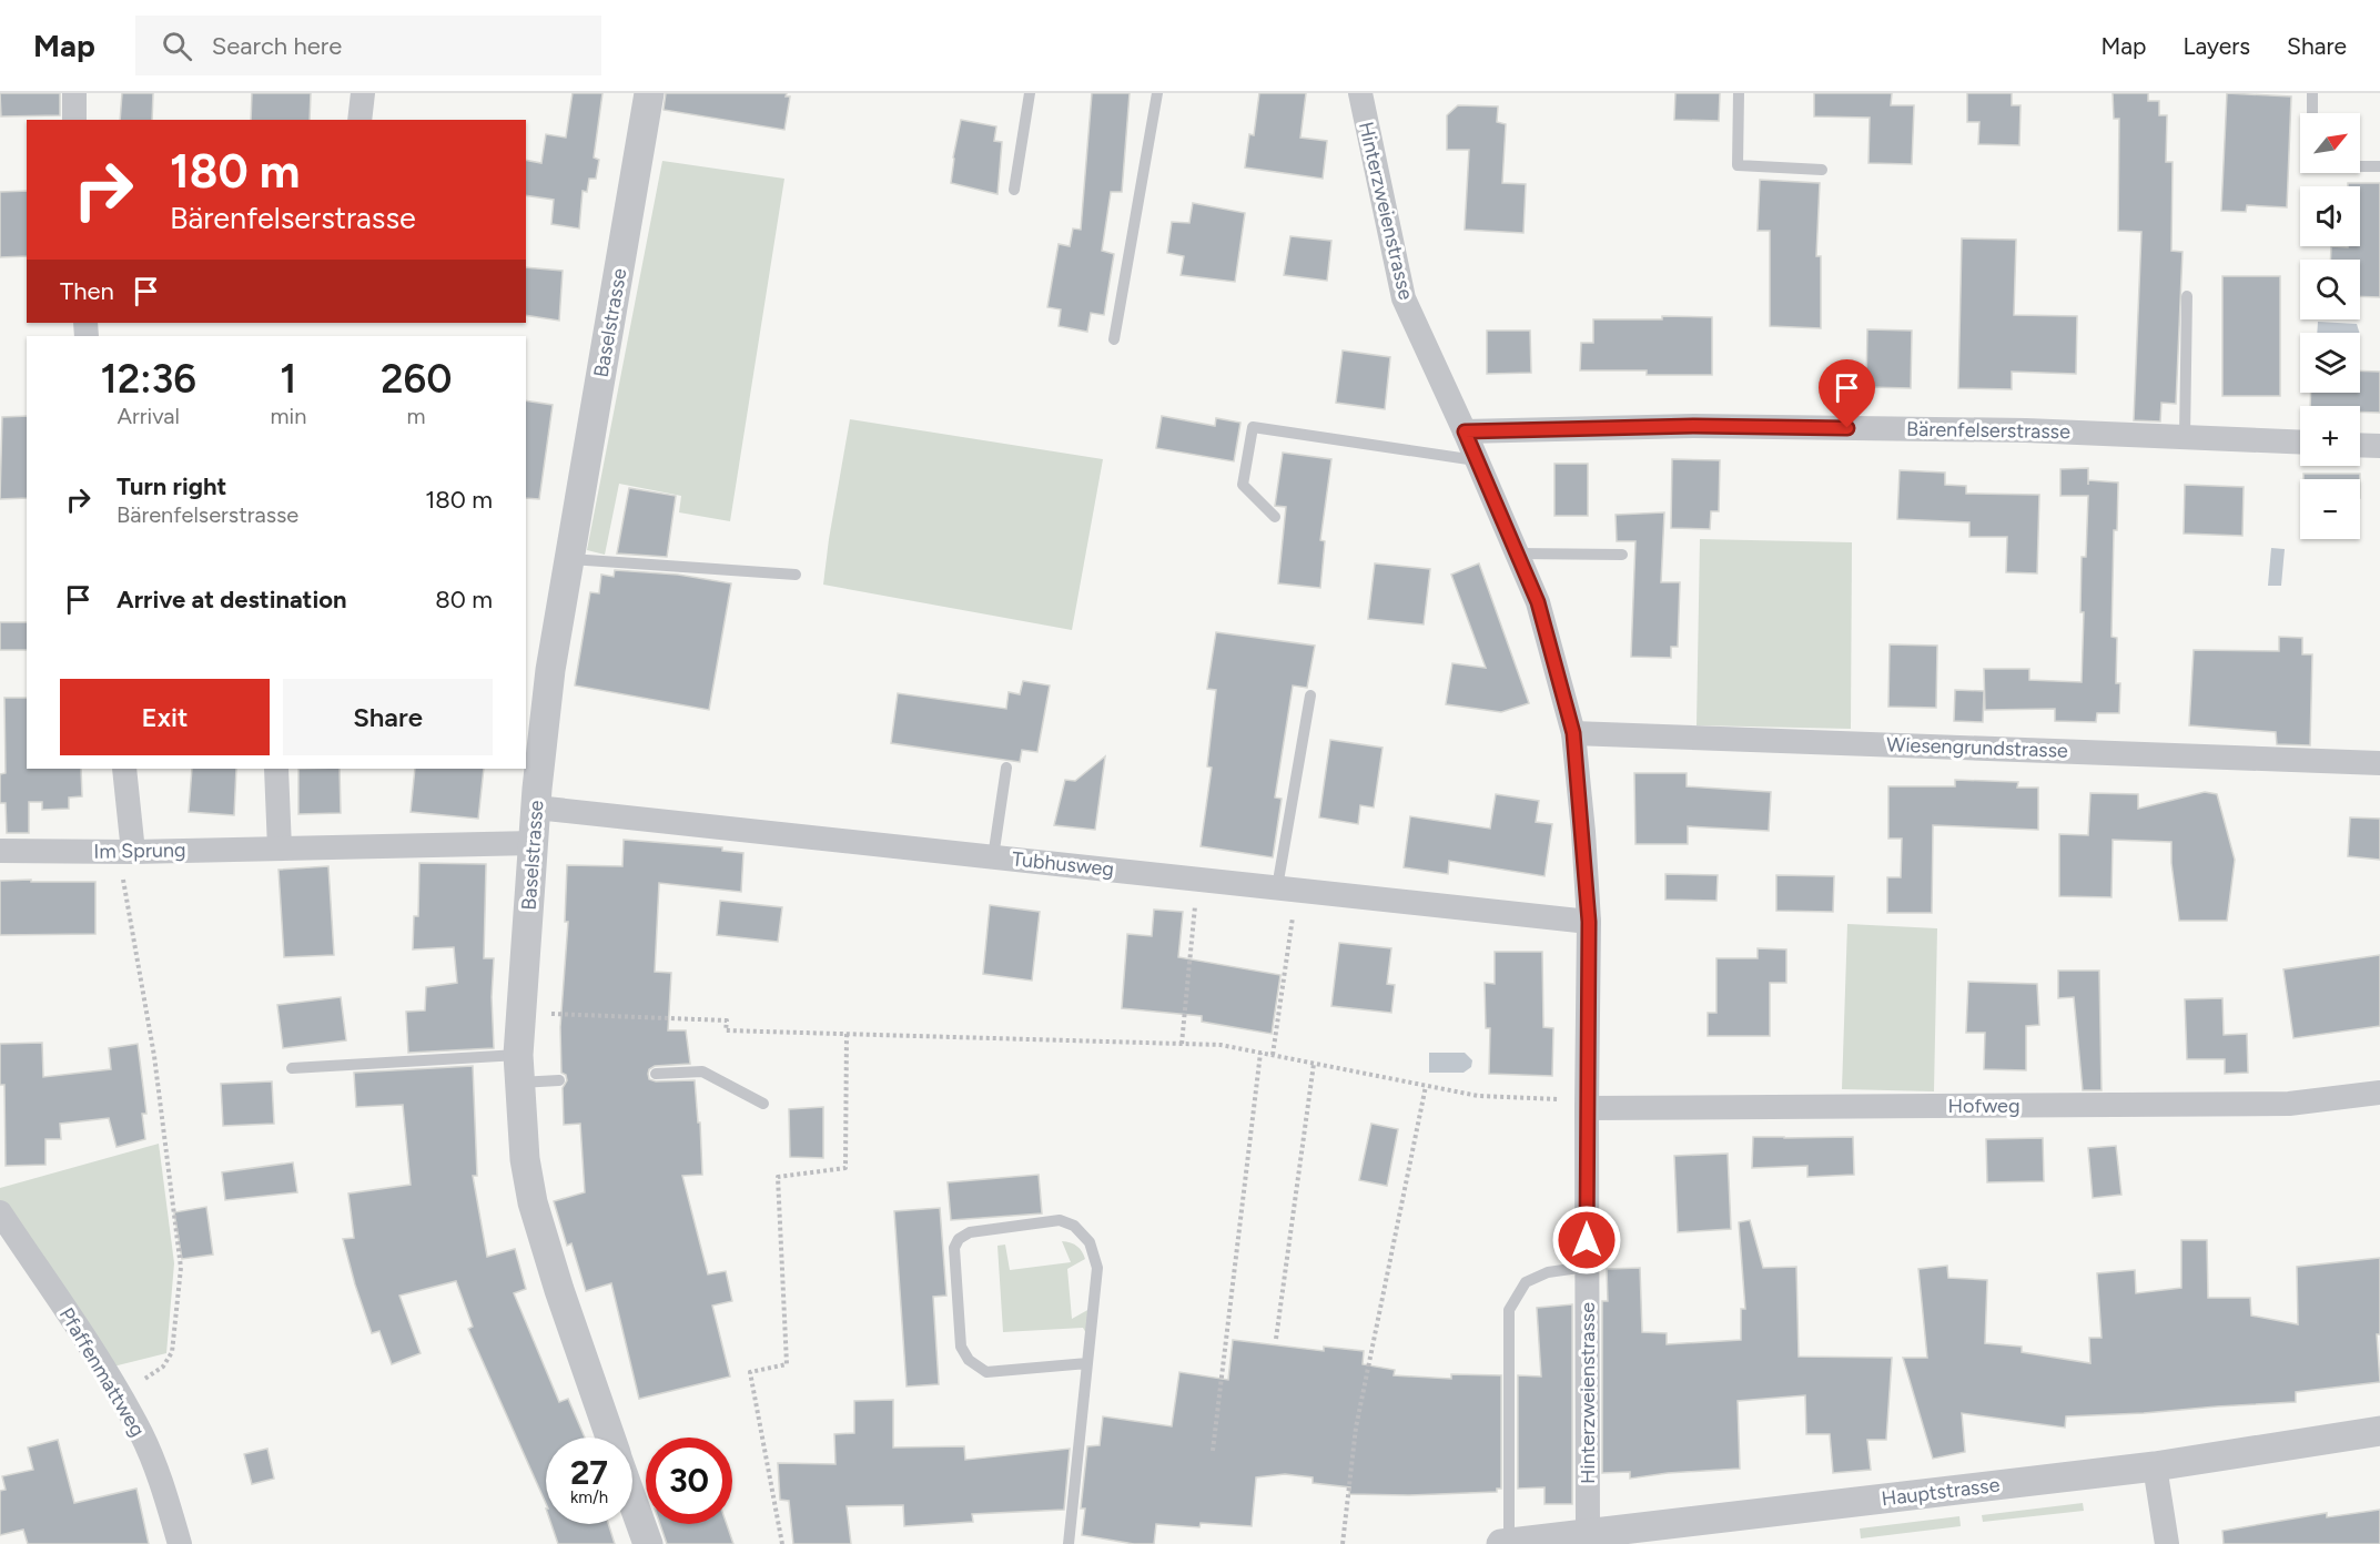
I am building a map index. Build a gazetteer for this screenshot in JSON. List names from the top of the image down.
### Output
{
  "streets": {
    "street": [
      "Hinterzweienstrasse",
      "Baselstrasse",
      "Bärenfelserstrasse",
      "Wiesengrundstrasse",
      "Im Sprung",
      "Tubhusweg",
      "Hofweg",
      "Pfaffenmattweg",
      "Hauptstrasse"
    ]
  },
  "crossings": [
    ["Hinterzweienstrasse", "Bärenfelserstrasse"],
    ["Hinterzweienstrasse", "Wiesengrundstrasse"],
    ["Hinterzweienstrasse", "Tubhusweg"],
    ["Hinterzweienstrasse", "Hofweg"],
    ["Hinterzweienstrasse", "Hauptstrasse"],
    ["Baselstrasse", "Im Sprung"],
    ["Baselstrasse", "Tubhusweg"]
  ],
  "north": "top right",
  "page": {
    "header": "Map",
    "search": "Search here",
    "nav": ["Map", "Layers", "Share"],
    "map_buttons": ["+", "−"],
    "turn": ["180 m", "Bärenfelserstrasse"],
    "then": "Then",
    "eta": [
      "12:36",
      "Arrival",
      "1",
      "min",
      "260",
      "m"
    ],
    "list": [
      {
        "name": "Turn right",
        "note": "Bärenfelserstrasse",
        "value": "180 m"
      },
      {
        "name": "Arrive at destination",
        "value": "80 m"
      }
    ],
    "buttons": ["Exit", "Share"],
    "speed": "27 km/h",
    "limit": "30"
  }
}
